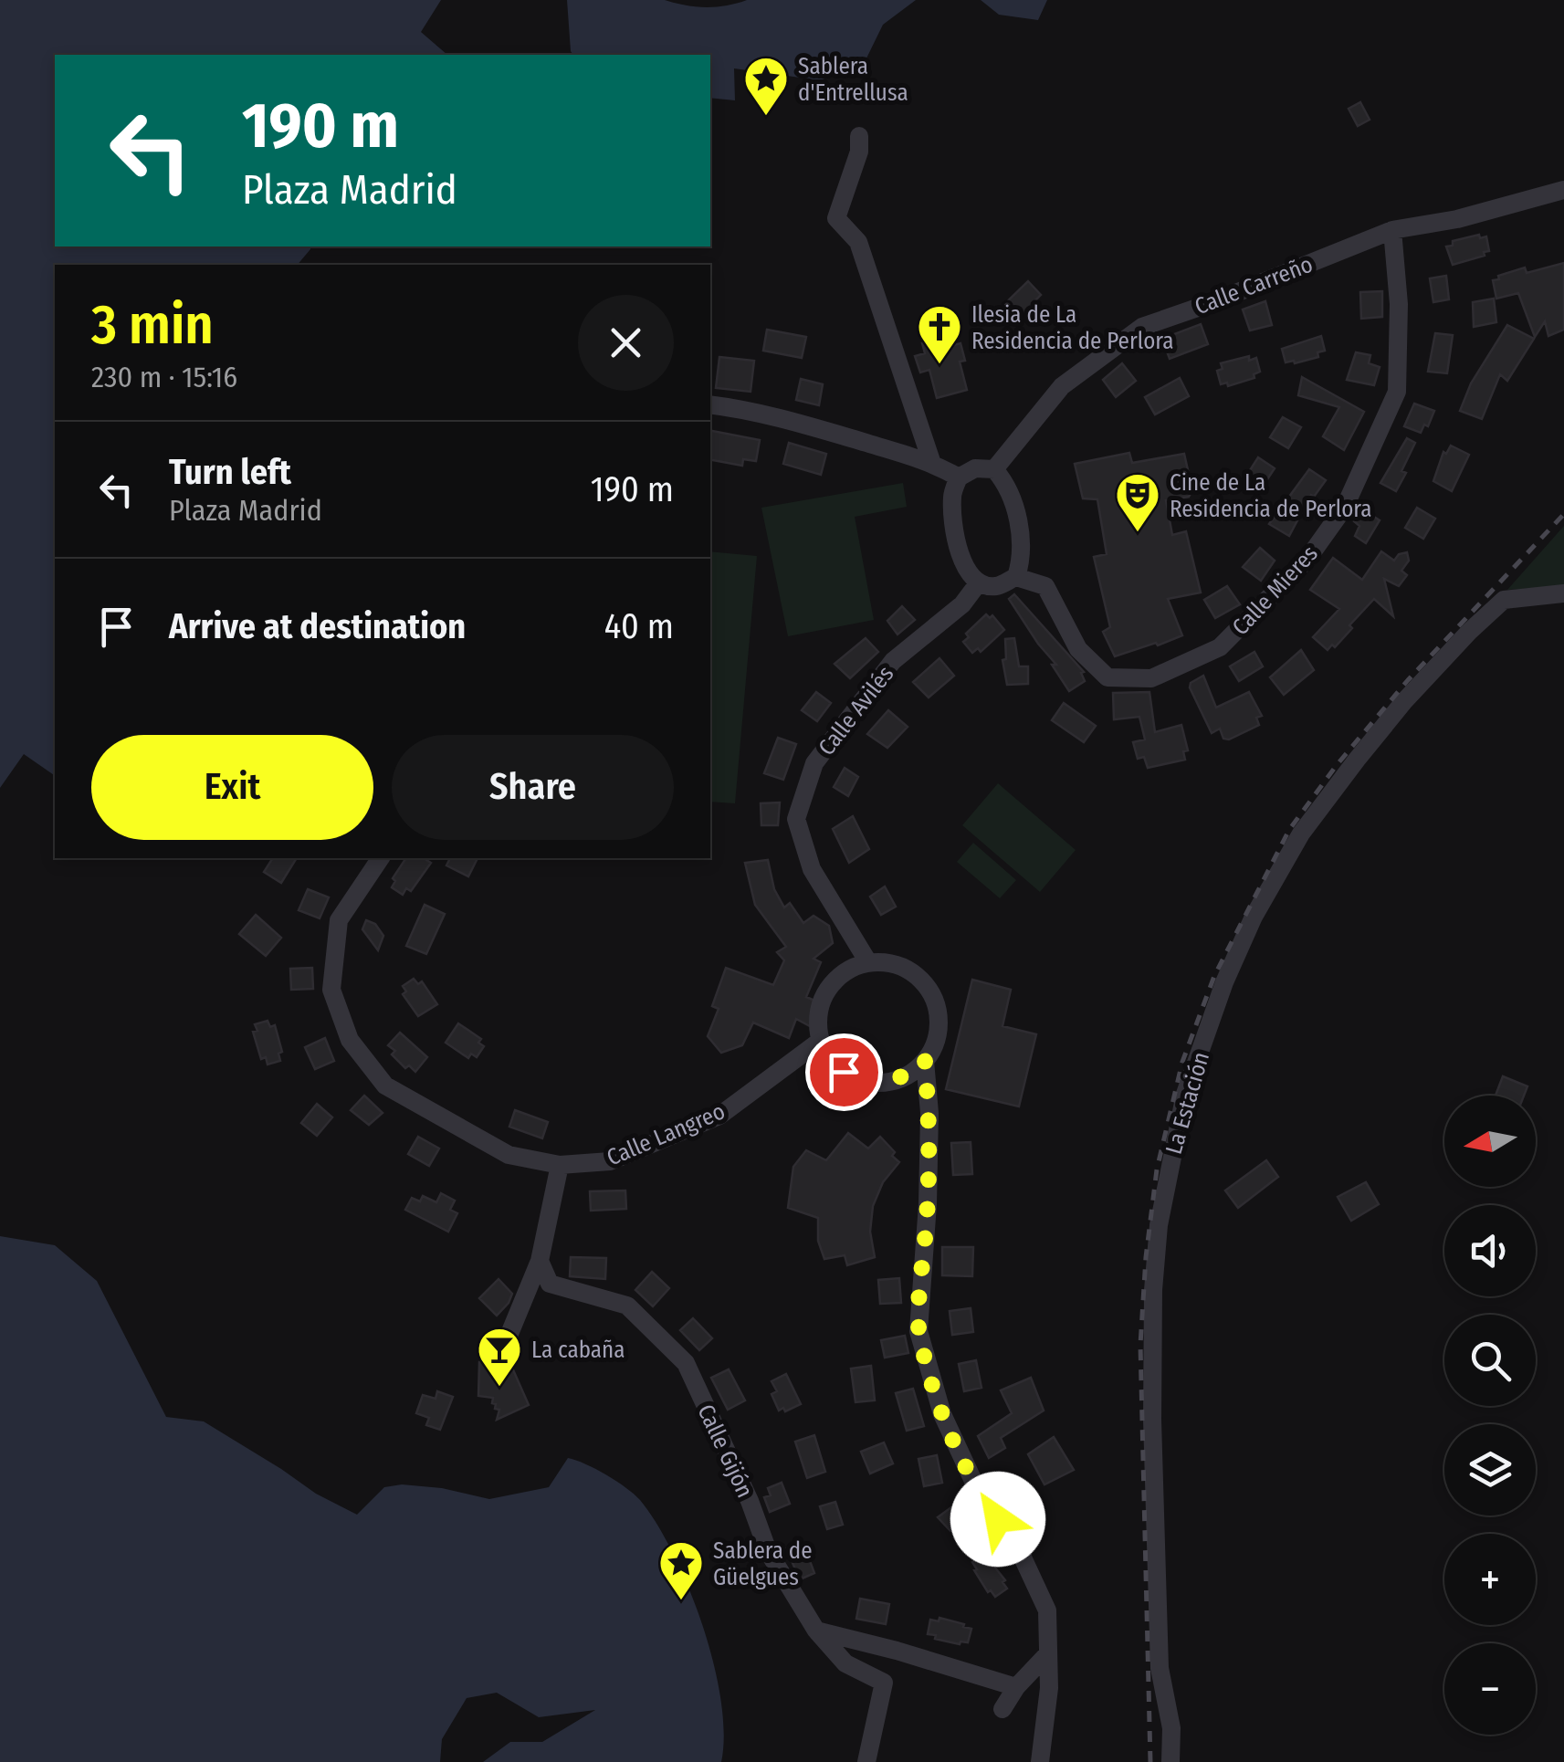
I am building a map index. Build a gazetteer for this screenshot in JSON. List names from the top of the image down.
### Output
{
  "streets": {
    "street": [
      "Calle Carreño",
      "Calle Mieres",
      "Calle Avilés",
      "La Estación",
      "Calle Langreo",
      "Calle Gijón"
    ]
  },
  "crossings": [
    ["Calle Carreño", "Calle Mieres"],
    ["Calle Avilés", "Calle Langreo"]
  ],
  "places": {
    "place": ["Sablera d'Entrellusa", "Sablera de Güelgues"],
    "church": ["Ilesia de La Residencia de Perlora"],
    "theatre": ["Cine de La Residencia de Perlora"],
    "bar": ["La cabaña"]
  },
  "north": "left",
  "page": {
    "turn": ["190 m", "Plaza Madrid"],
    "heading": ["3 min", "230 m · 15:16"],
    "list": [
      {
        "name": "Turn left",
        "note": "Plaza Madrid",
        "value": "190 m"
      },
      {
        "name": "Arrive at destination",
        "value": "40 m"
      }
    ],
    "buttons": ["Exit", "Share"],
    "map_buttons": ["+", "−"]
  }
}
